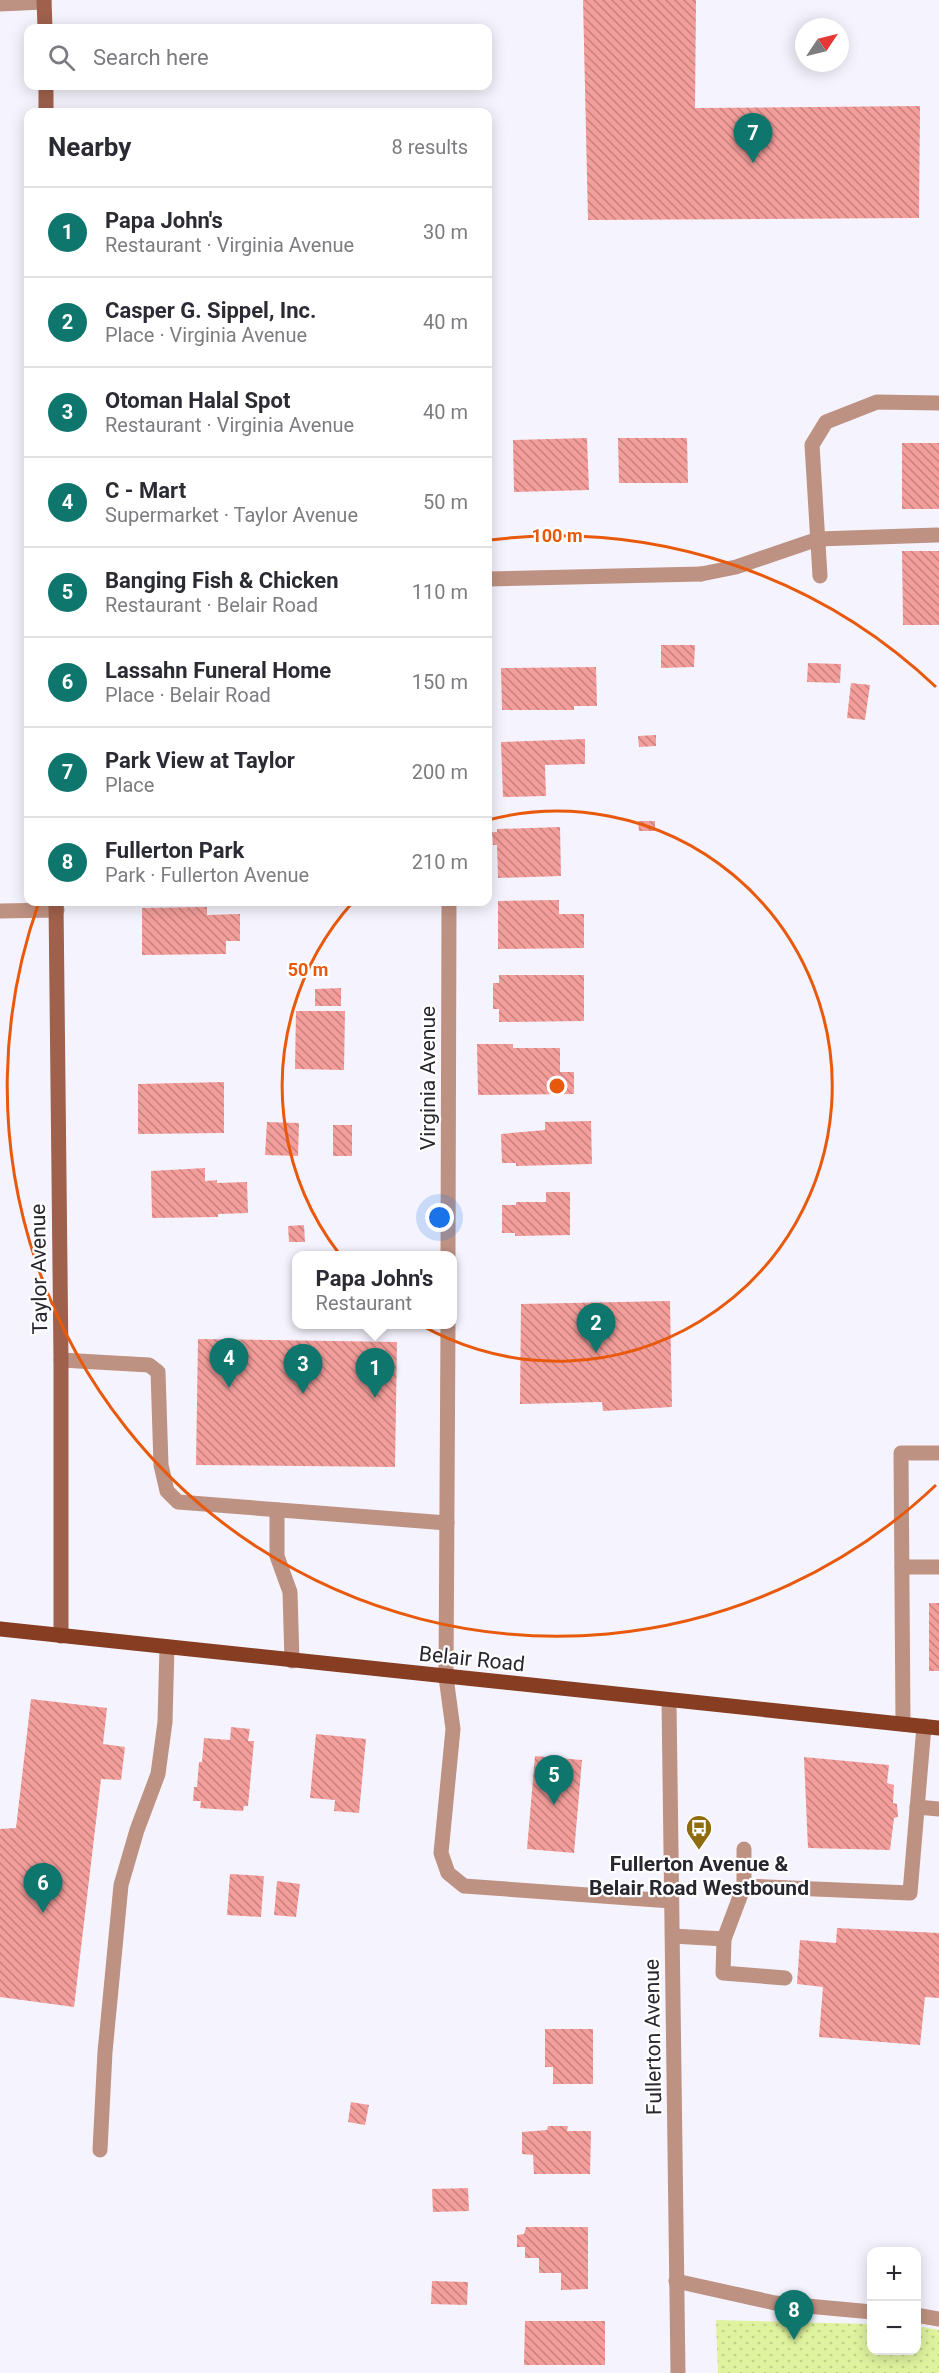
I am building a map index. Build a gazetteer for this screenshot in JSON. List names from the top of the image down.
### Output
{
  "streets": {
    "main road": ["Taylor Avenue", "Belair Road"],
    "street": ["Virginia Avenue", "Fullerton Avenue"]
  },
  "crossings": [
    ["Taylor Avenue", "Belair Road"],
    ["Belair Road", "Fullerton Avenue"]
  ],
  "places": {
    "bus stop": ["Fullerton Avenue & Belair Road Westbound"]
  },
  "north": "top right",
  "page": {
    "search": "Search here",
    "heading": ["Nearby", "8 results"],
    "pins": [
      "7",
      "2",
      "4",
      "3",
      "1",
      "5",
      "6",
      "8"
    ],
    "list": [
      {
        "mark": "1",
        "name": "Papa John's",
        "note": "Restaurant · Virginia Avenue",
        "value": "30 m"
      },
      {
        "mark": "2",
        "name": "Casper G. Sippel, Inc.",
        "note": "Place · Virginia Avenue",
        "value": "40 m"
      },
      {
        "mark": "3",
        "name": "Otoman Halal Spot",
        "note": "Restaurant · Virginia Avenue",
        "value": "40 m"
      },
      {
        "mark": "4",
        "name": "C - Mart",
        "note": "Supermarket · Taylor Avenue",
        "value": "50 m"
      },
      {
        "mark": "5",
        "name": "Banging Fish & Chicken",
        "note": "Restaurant · Belair Road",
        "value": "110 m"
      },
      {
        "mark": "6",
        "name": "Lassahn Funeral Home",
        "note": "Place · Belair Road",
        "value": "150 m"
      },
      {
        "mark": "7",
        "name": "Park View at Taylor",
        "note": "Place",
        "value": "200 m"
      },
      {
        "mark": "8",
        "name": "Fullerton Park",
        "note": "Park · Fullerton Avenue",
        "value": "210 m"
      }
    ],
    "popup": ["Papa John's", "Restaurant"],
    "map_buttons": ["+", "−"]
  },
  "rings": ["100 m", "50 m"]
}
